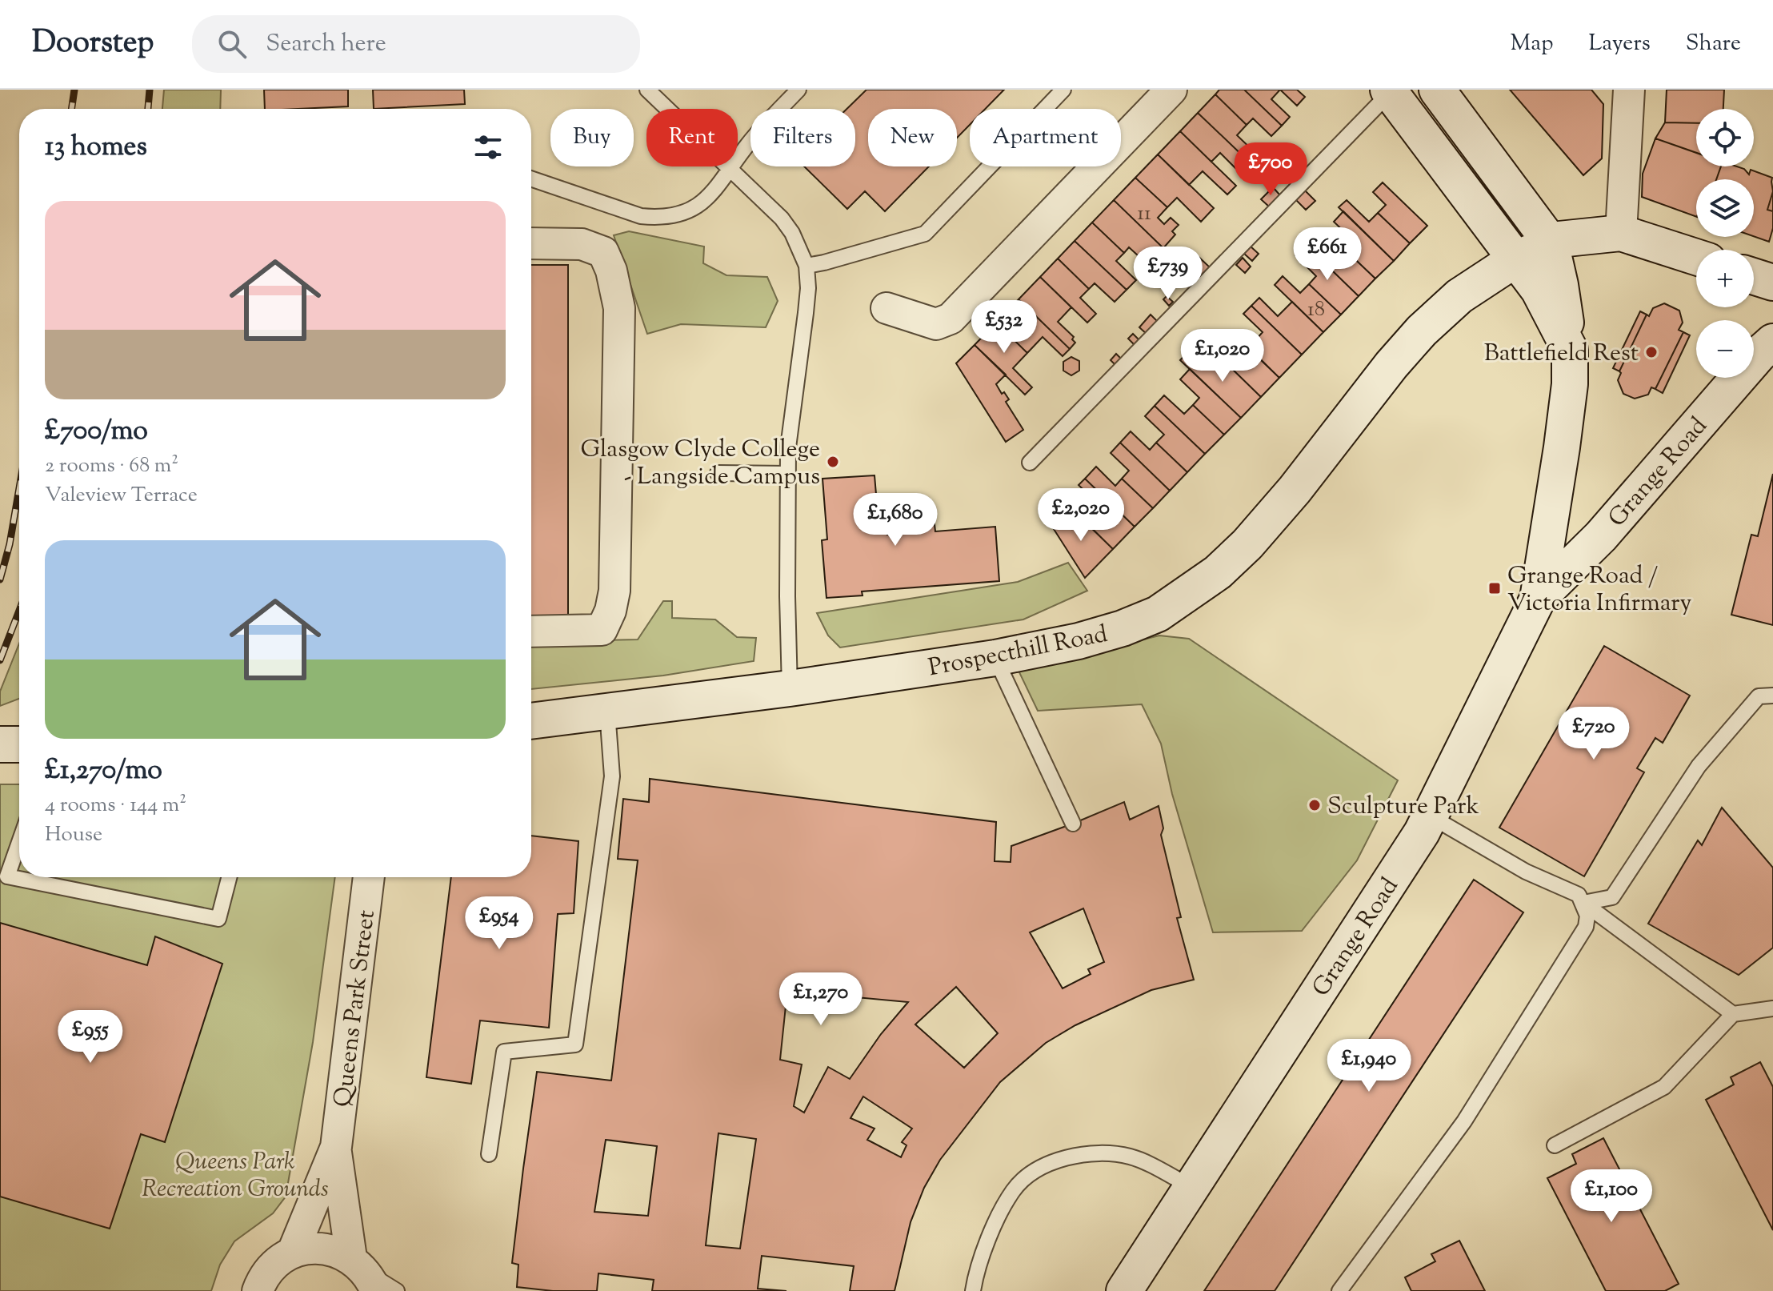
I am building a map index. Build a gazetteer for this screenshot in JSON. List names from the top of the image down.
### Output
{
  "streets": {
    "main road": ["Grange Road", "Prospecthill Road"],
    "street": ["Queens Park Street"]
  },
  "crossings": [
    ["Grange Road", "Prospecthill Road"]
  ],
  "parks": ["Queens Park Recreation Grounds"],
  "places": {
    "other": ["Battlefield Rest", "Glasgow Clyde College - Langside Campus", "Sculpture Park"],
    "transit": ["Grange Road / Victoria Infirmary"]
  },
  "house_numbers": ["11", "18"],
  "page": {
    "header": "Doorstep",
    "search": "Search here",
    "nav": ["Map", "Layers", "Share"],
    "map_buttons": ["+", "−"],
    "chip": [
      "Buy",
      "Rent",
      "Filters",
      "New",
      "Apartment"
    ],
    "heading": "13 homes",
    "price": [
      "£700",
      "£661",
      "£739",
      "£532",
      "£1,020",
      "£2,020",
      "£1,680",
      "£720",
      "£954",
      "£1,270",
      "£955",
      "£1,940",
      "£1,100"
    ],
    "list": [
      {
        "name": "£700/mo",
        "note": "2 rooms · 68 m² · Valeview Terrace"
      },
      {
        "name": "£1,270/mo",
        "note": "4 rooms · 144 m² · House"
      }
    ]
  }
}
